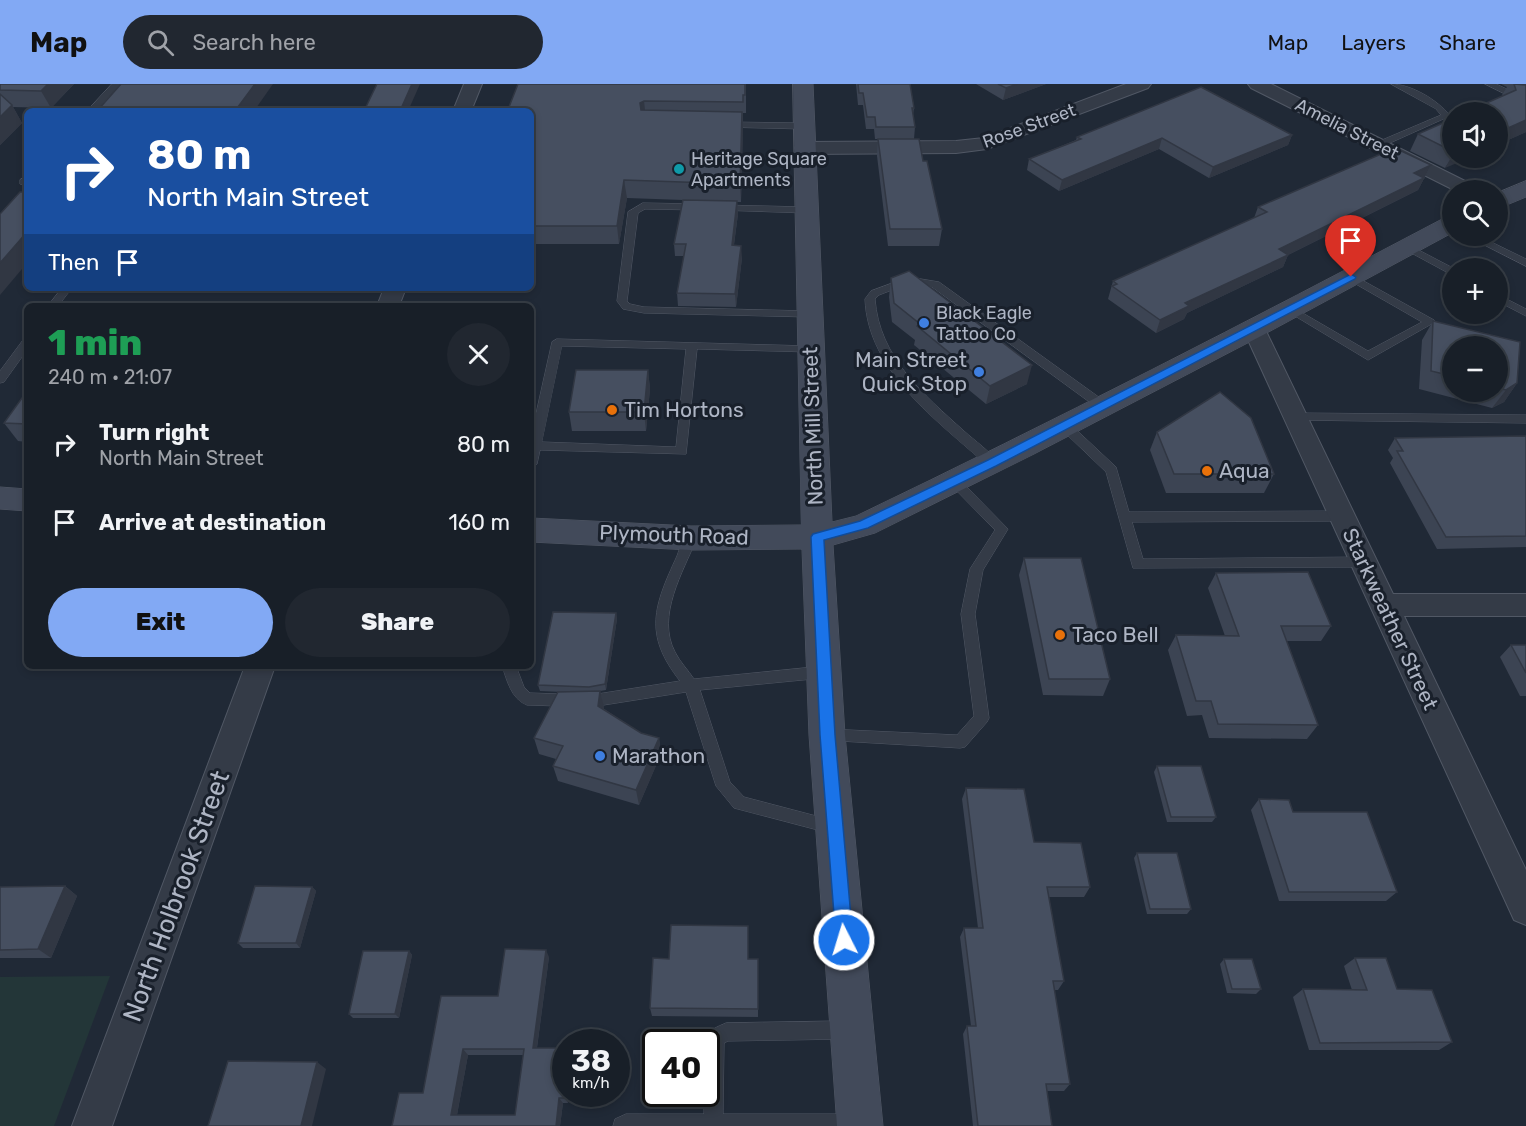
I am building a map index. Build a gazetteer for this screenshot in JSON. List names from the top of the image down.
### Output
{
  "streets": {
    "street": [
      "Rose Street",
      "Amelia Street",
      "North Mill Street",
      "Plymouth Road",
      "Starkweather Street",
      "North Holbrook Street"
    ]
  },
  "crossings": [
    ["Rose Street", "North Mill Street"],
    ["North Mill Street", "Plymouth Road"],
    ["Plymouth Road", "Starkweather Street"]
  ],
  "places": [
    "Heritage Square Apartments",
    "Black Eagle Tattoo Co",
    "Main Street Quick Stop",
    "Tim Hortons",
    "Aqua",
    "Taco Bell",
    "Marathon"
  ],
  "page": {
    "header": "Map",
    "search": "Search here",
    "nav": ["Map", "Layers", "Share"],
    "map_buttons": ["+", "−"],
    "turn": ["80 m", "North Main Street"],
    "then": "Then",
    "heading": ["1 min", "240 m · 21:07"],
    "list": [
      {
        "name": "Turn right",
        "note": "North Main Street",
        "value": "80 m"
      },
      {
        "name": "Arrive at destination",
        "value": "160 m"
      }
    ],
    "buttons": ["Exit", "Share"],
    "speed": "38 km/h",
    "limit": "40"
  }
}
